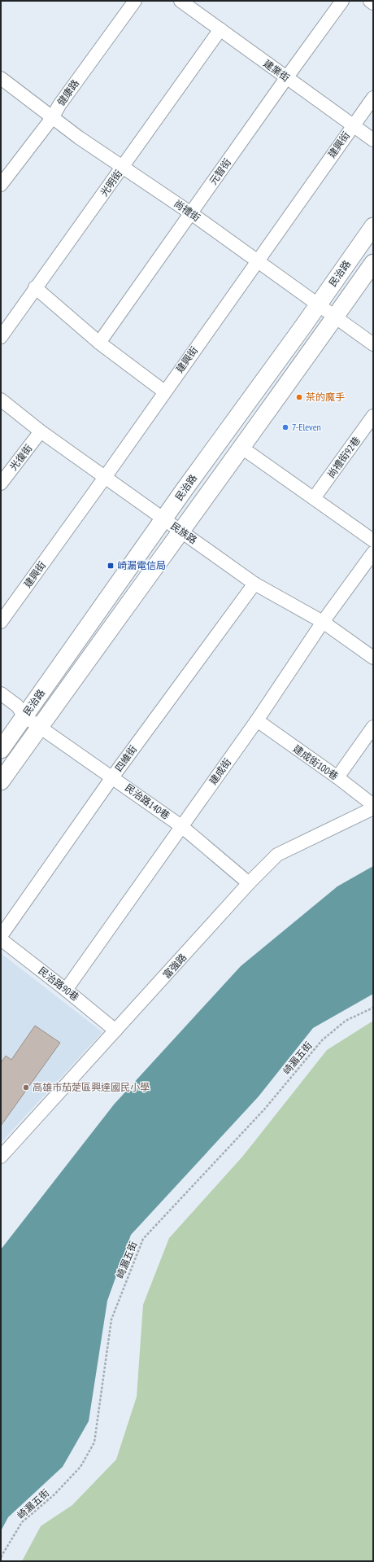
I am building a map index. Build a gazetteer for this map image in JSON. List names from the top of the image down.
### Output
{
  "streets": {
    "main road": ["民治路"],
    "street": [
      "建業街",
      "健康路",
      "建興街",
      "元智街",
      "光明街",
      "尚禮街",
      "光復街",
      "尚禮街92巷",
      "民族路",
      "四維街",
      "建成街100巷",
      "建成街",
      "民治路140巷",
      "富強路",
      "民治路90巷"
    ],
    "path": ["崎漏五街"]
  },
  "crossings": [
    ["建業街", "建興街"],
    ["建業街", "元智街"],
    ["建業街", "光明街"],
    ["健康路", "尚禮街"],
    ["建興街", "尚禮街"],
    ["建興街", "民族路"],
    ["元智街", "尚禮街"],
    ["光明街", "尚禮街"],
    ["尚禮街", "民治路"],
    ["民治路", "民族路"],
    ["民治路", "民治路140巷"],
    ["光復街", "民族路"],
    ["民族路", "四維街"],
    ["民族路", "建成街"],
    ["四維街", "民治路140巷"],
    ["建成街100巷", "建成街"],
    ["建成街", "民治路140巷"],
    ["建成街", "民治路90巷"],
    ["民治路140巷", "富強路"],
    ["富強路", "民治路90巷"]
  ],
  "places": {
    "other": ["茶的魔手", "7-Eleven", "高雄市茄萣區興達國民小學"],
    "transit": ["崎漏電信局"]
  }
}
